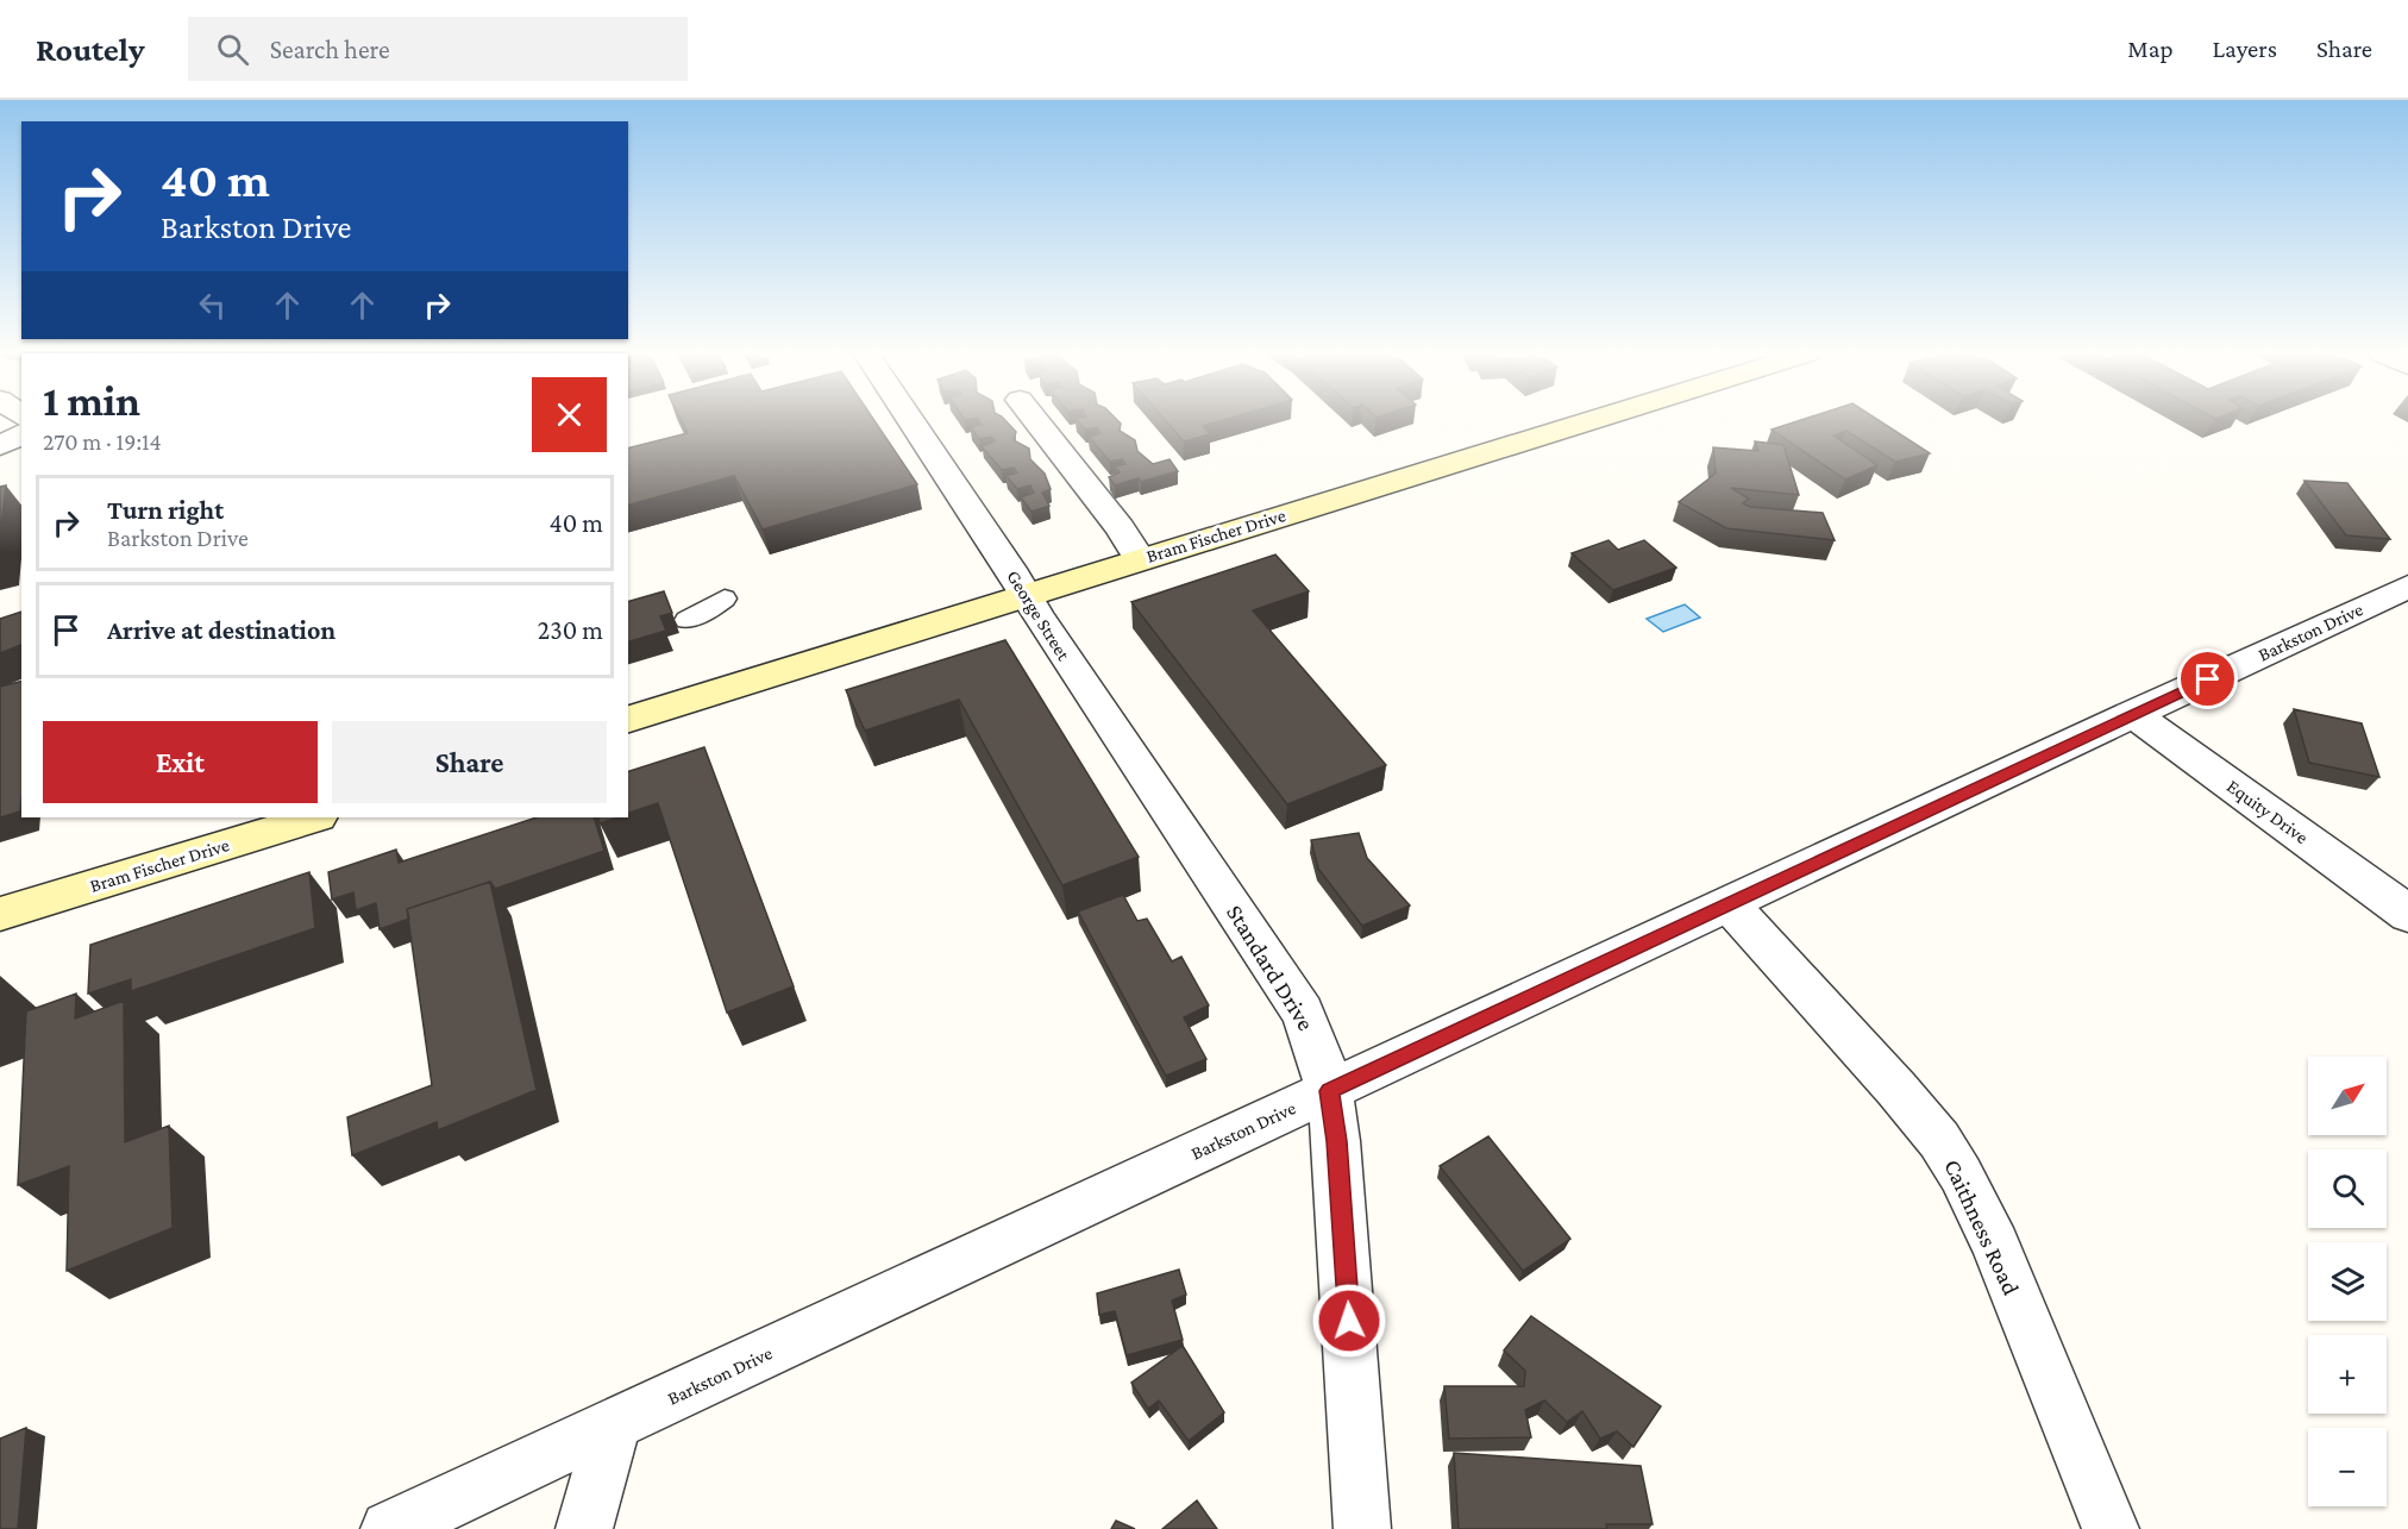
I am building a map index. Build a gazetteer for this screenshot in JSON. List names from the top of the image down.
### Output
{
  "streets": {
    "main road": ["Bram Fischer Drive"],
    "street": [
      "George Street",
      "Barkston Drive",
      "Equity Drive",
      "Standard Drive",
      "Caithness Road"
    ]
  },
  "crossings": [
    ["Bram Fischer Drive", "George Street"],
    ["George Street", "Standard Drive"],
    ["Barkston Drive", "Equity Drive"],
    ["Barkston Drive", "Standard Drive"],
    ["Barkston Drive", "Caithness Road"]
  ],
  "north": "top right",
  "page": {
    "header": "Routely",
    "search": "Search here",
    "nav": ["Map", "Layers", "Share"],
    "turn": ["40 m", "Barkston Drive"],
    "heading": ["1 min", "270 m · 19:14"],
    "list": [
      {
        "name": "Turn right",
        "note": "Barkston Drive",
        "value": "40 m"
      },
      {
        "name": "Arrive at destination",
        "value": "230 m"
      }
    ],
    "buttons": ["Exit", "Share"],
    "map_buttons": ["+", "−"]
  }
}
